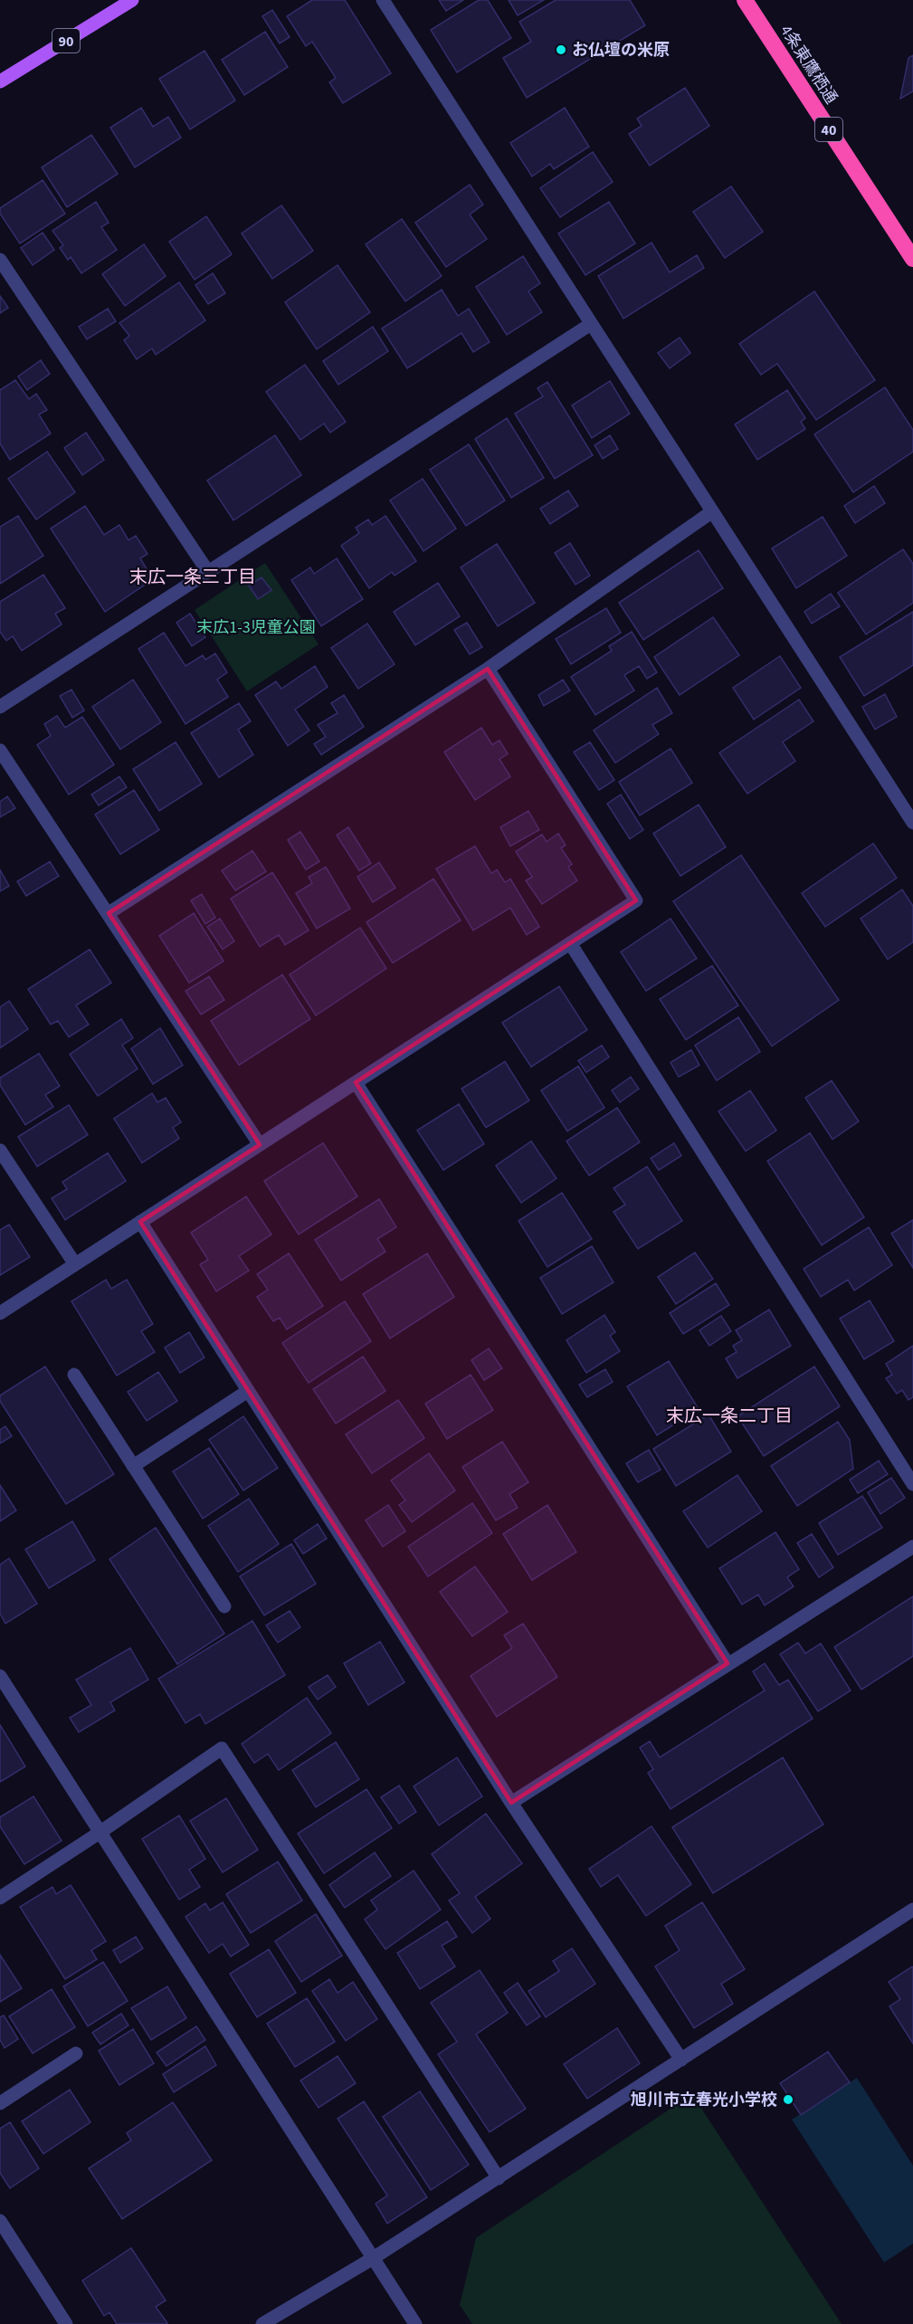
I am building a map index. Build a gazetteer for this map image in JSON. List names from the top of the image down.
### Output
{
  "streets": {
    "highway": ["4条東鷹栖通", "40"],
    "main road": ["90"]
  },
  "districts": ["末広一条三丁目", "末広一条二丁目"],
  "parks": ["末広1-3児童公園"],
  "places": ["お仏壇の米原", "旭川市立春光小学校"]
}
